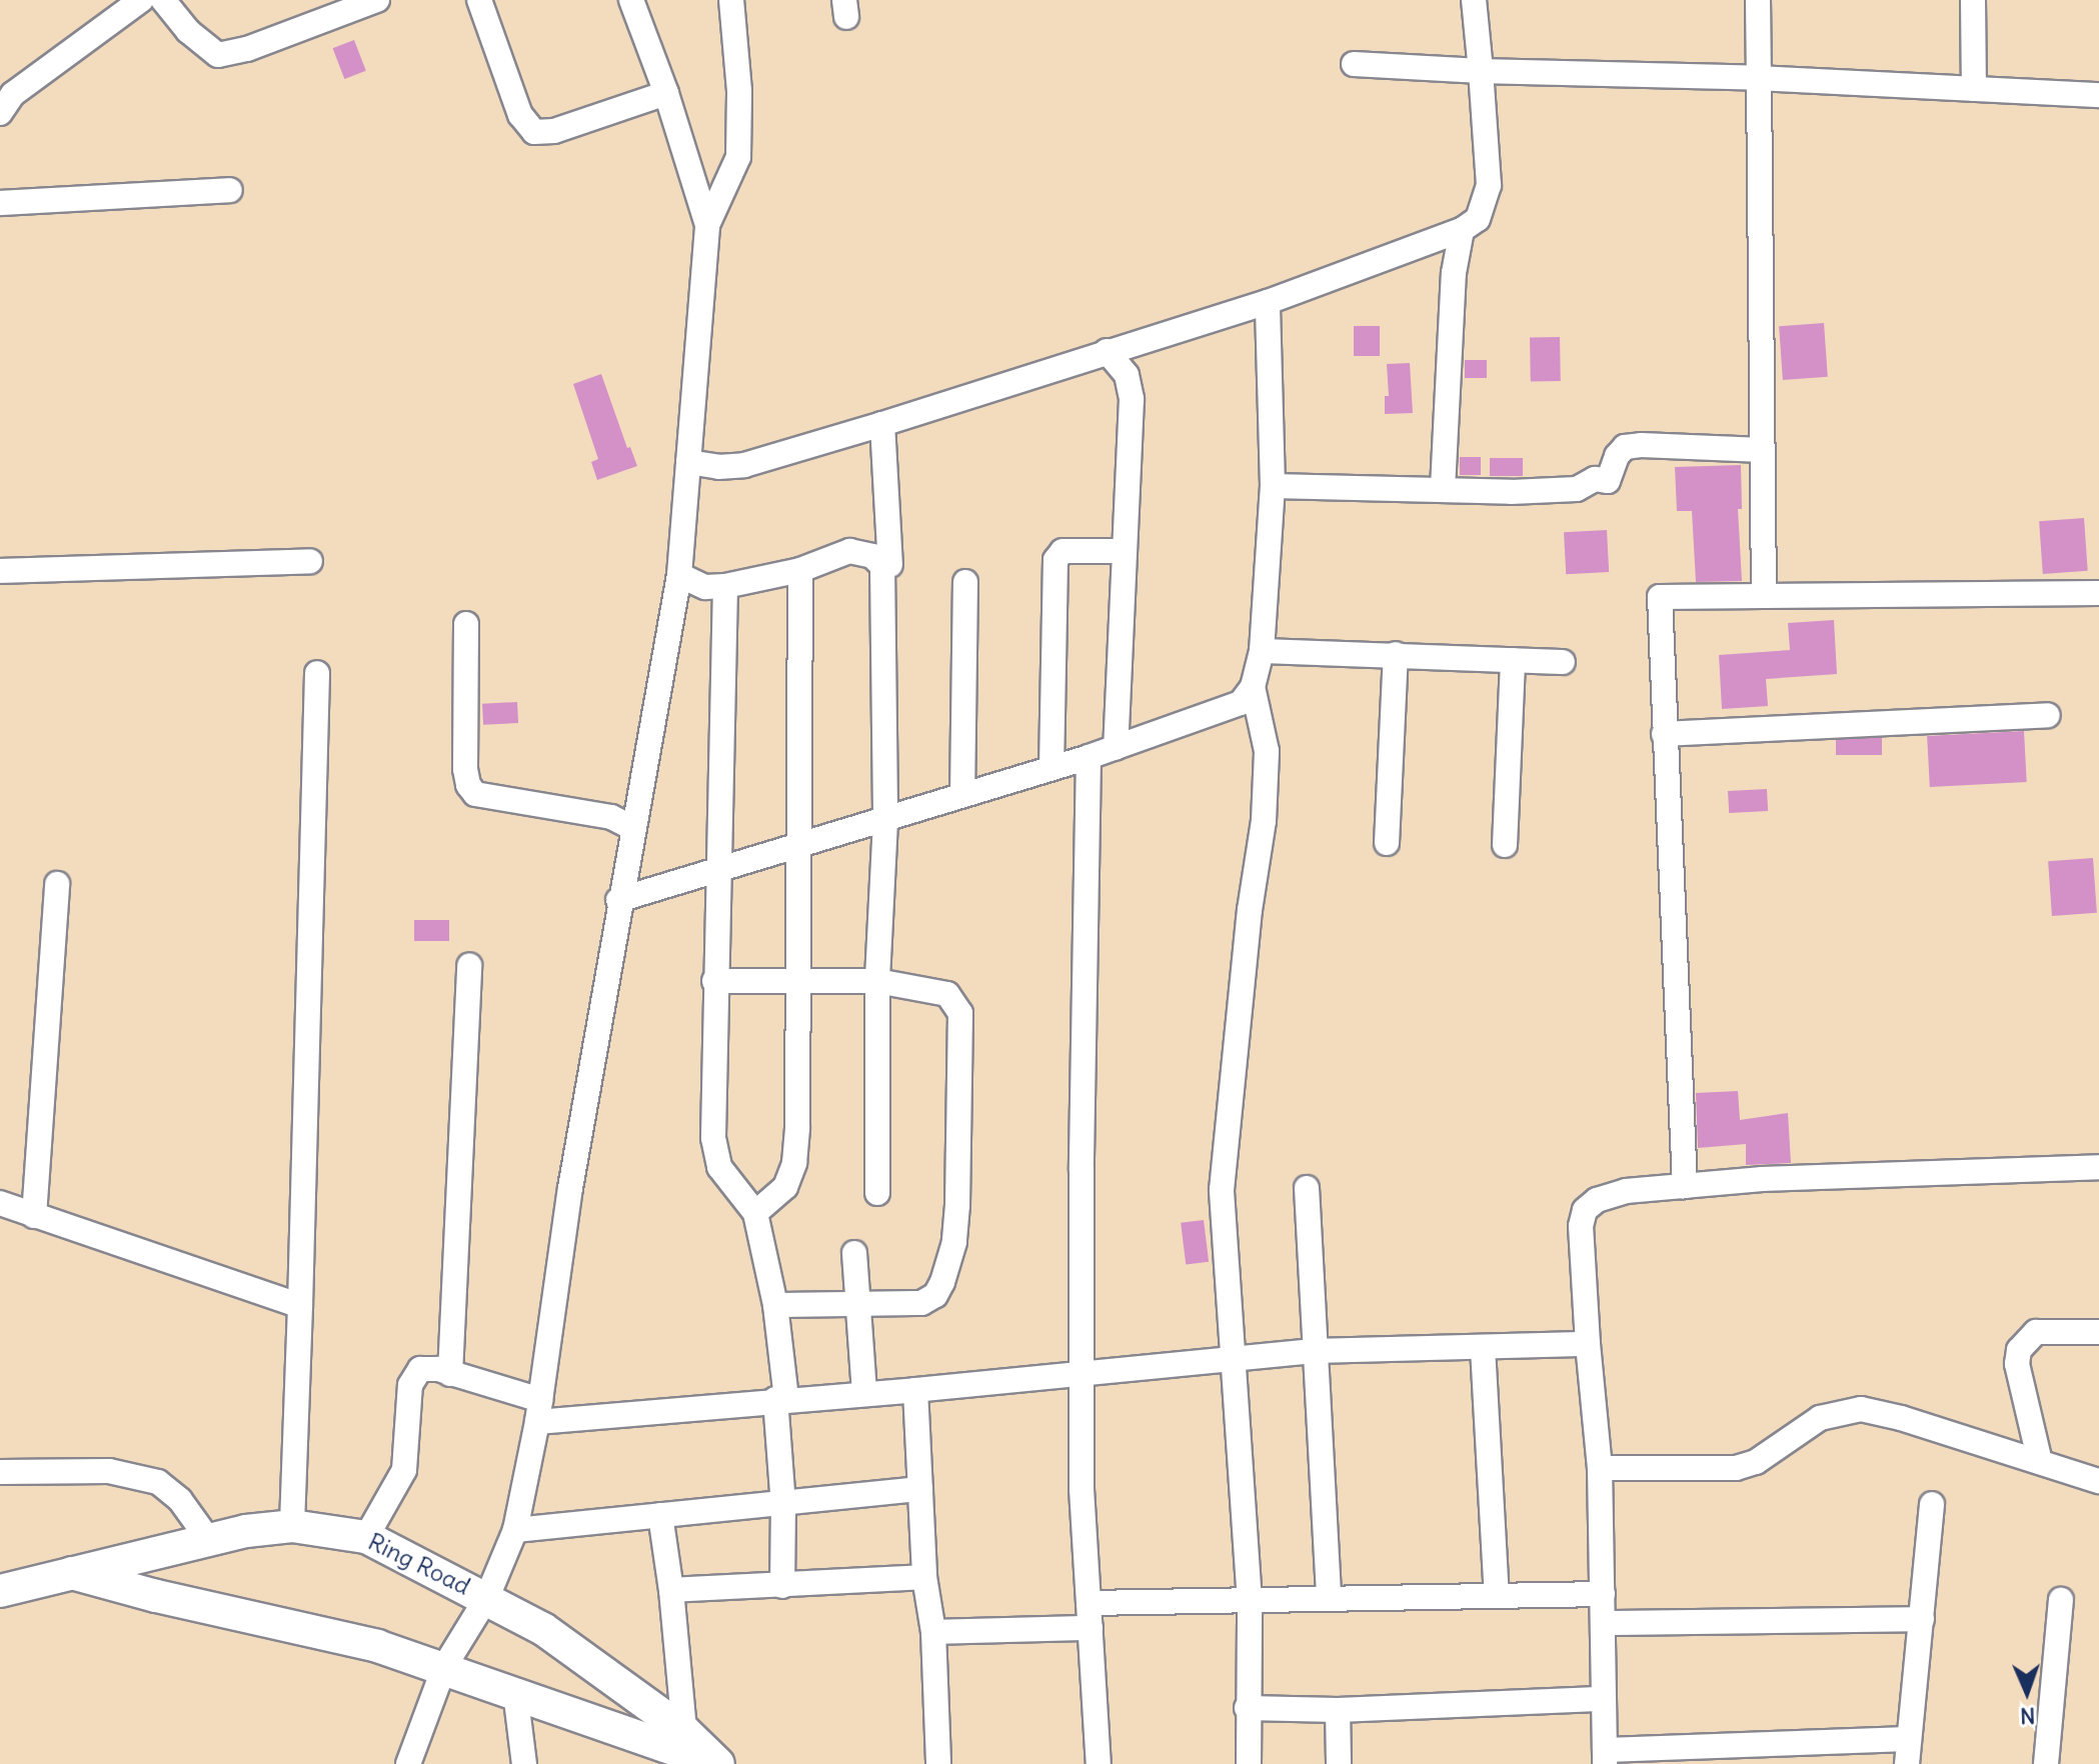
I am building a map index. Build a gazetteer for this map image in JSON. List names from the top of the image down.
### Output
{
  "streets": {
    "main road": ["Ring Road"]
  },
  "north": "bottom"
}
